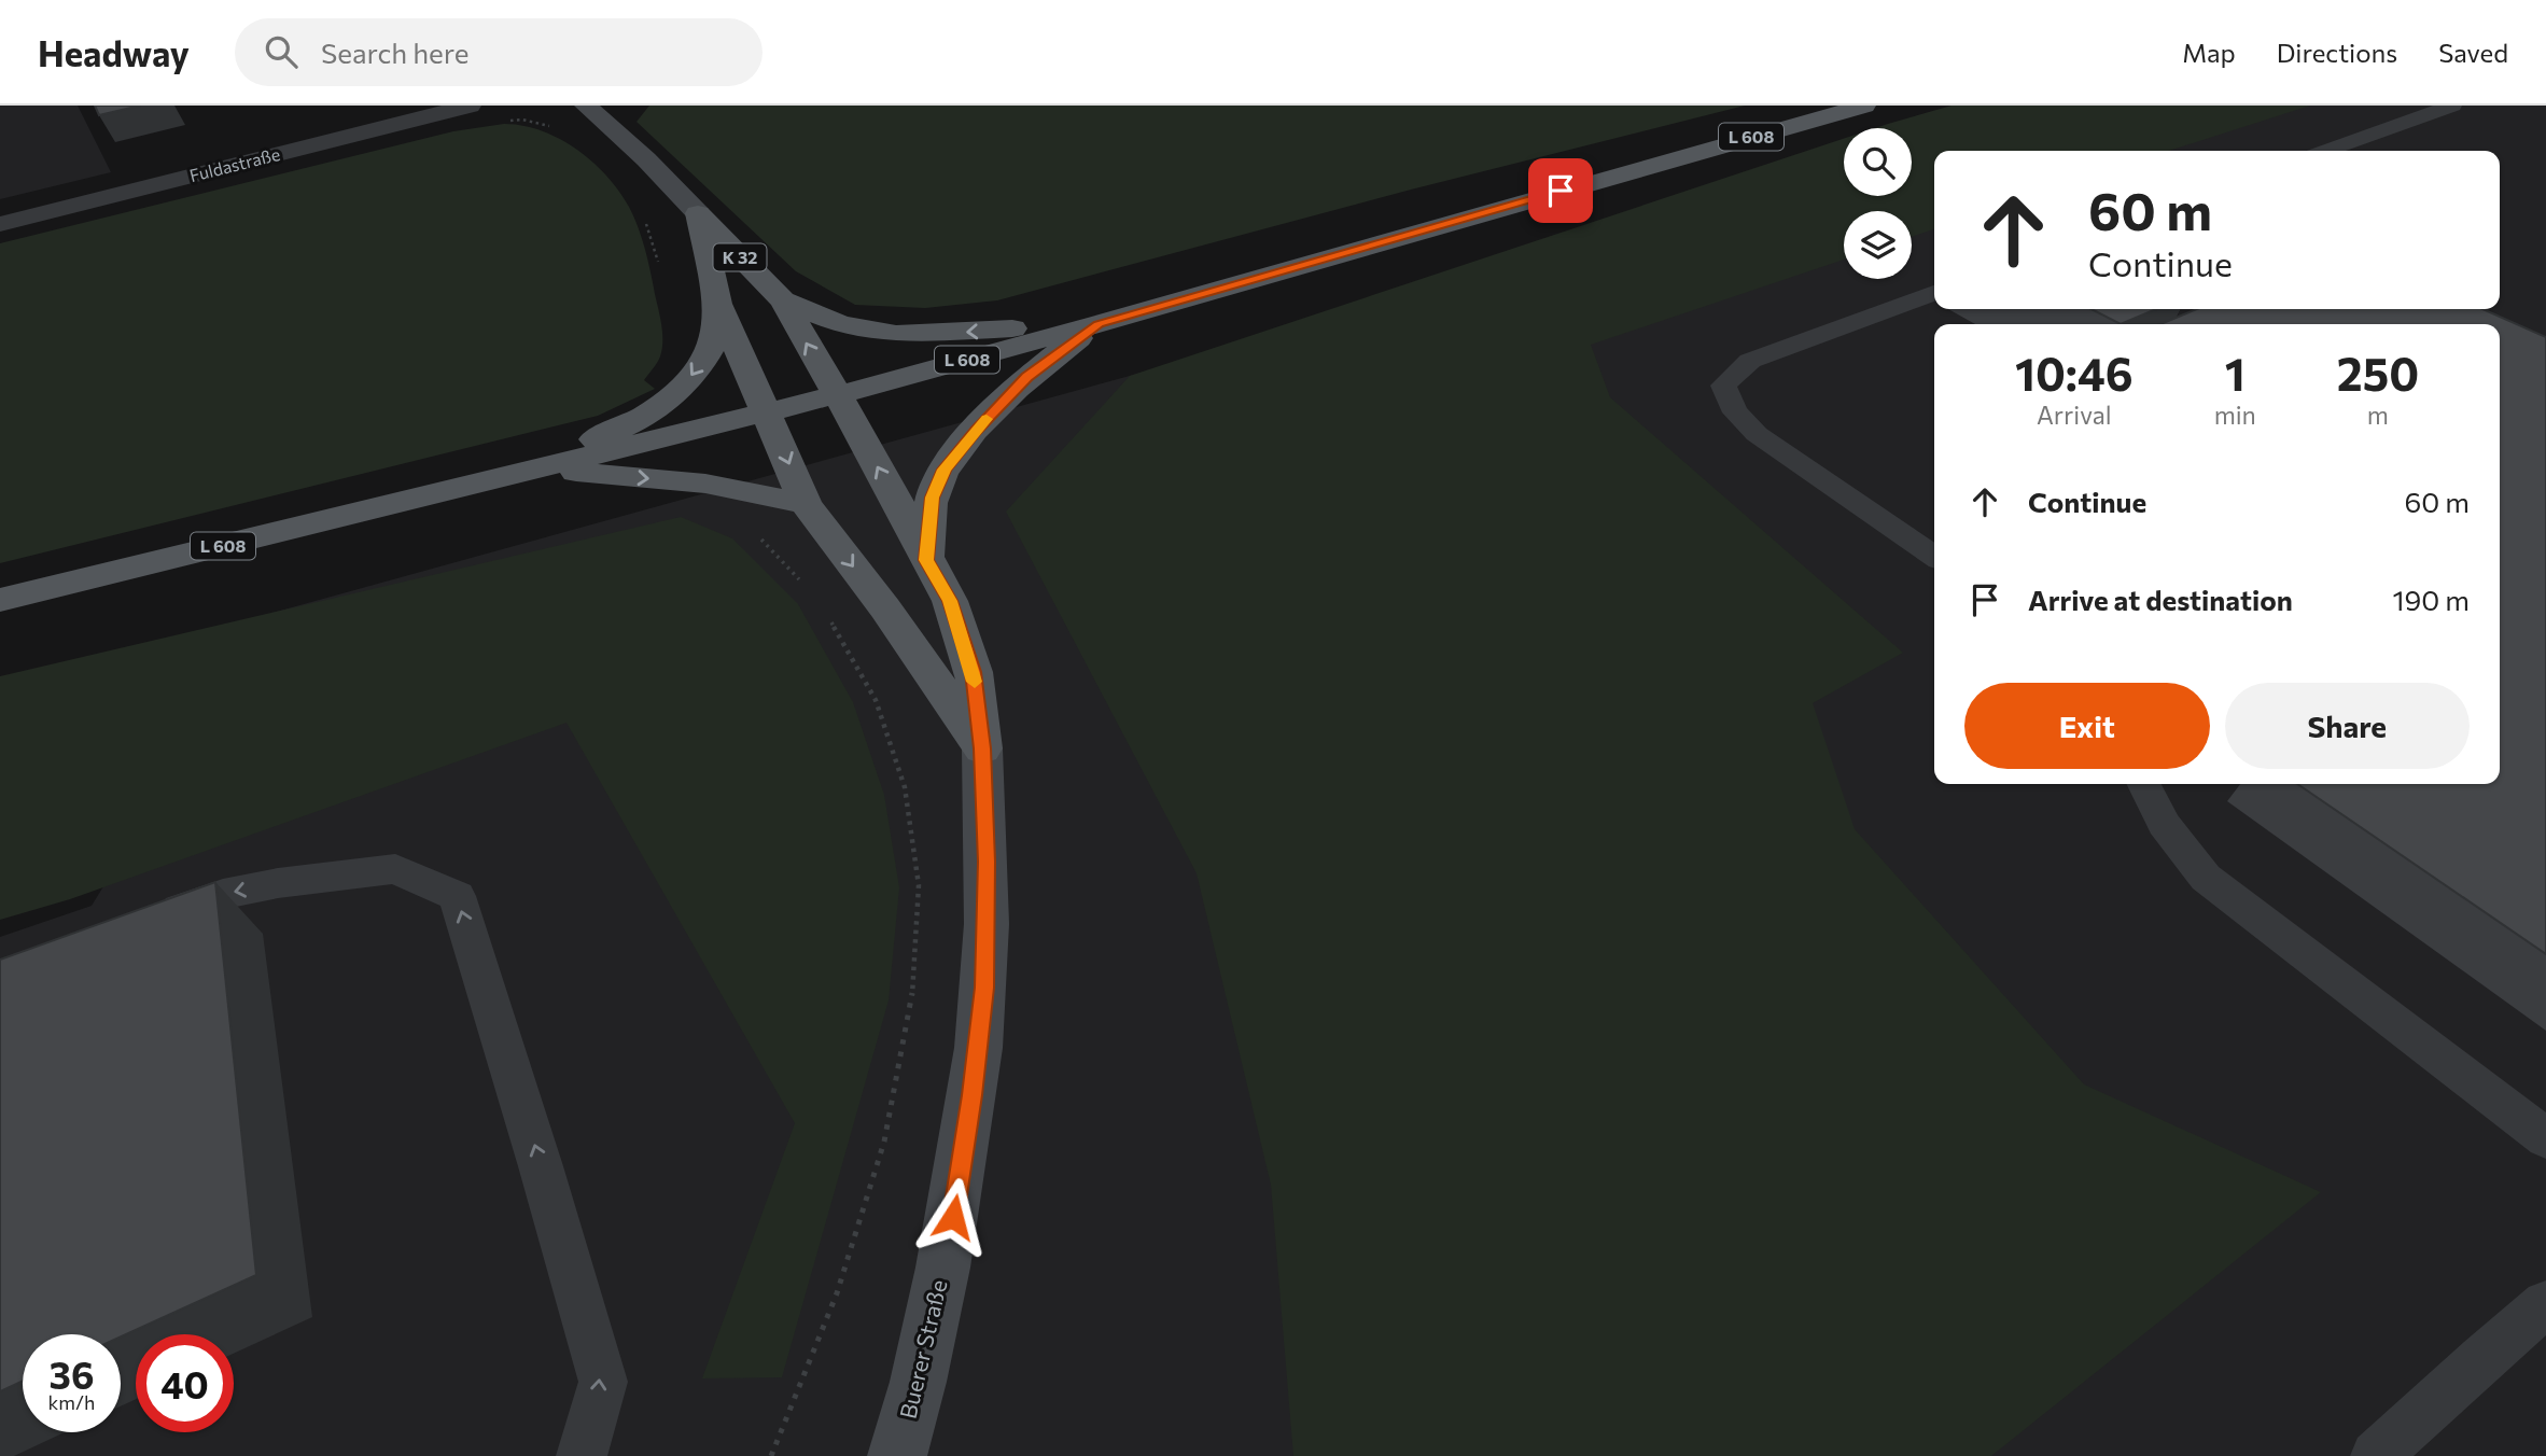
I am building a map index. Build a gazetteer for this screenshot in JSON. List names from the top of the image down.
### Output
{
  "streets": {
    "main road": ["L 608", "K 32"],
    "street": ["Fuldastraße", "Buerer Straße"]
  },
  "crossings": [
    ["L 608", "K 32"]
  ],
  "page": {
    "header": "Headway",
    "search": "Search here",
    "nav": ["Map", "Directions", "Saved"],
    "turn": ["60 m", "Continue"],
    "eta": [
      "10:46",
      "Arrival",
      "1",
      "min",
      "250",
      "m"
    ],
    "list": [
      {
        "name": "Continue",
        "value": "60 m"
      },
      {
        "name": "Arrive at destination",
        "value": "190 m"
      }
    ],
    "buttons": ["Exit", "Share"],
    "speed": "36 km/h",
    "limit": "40"
  }
}
